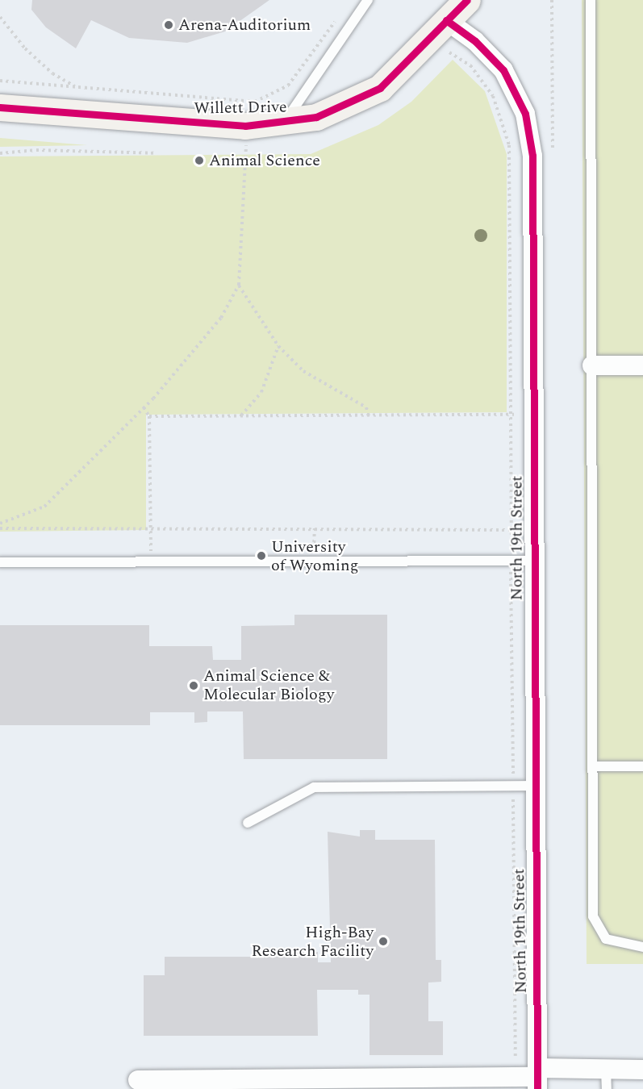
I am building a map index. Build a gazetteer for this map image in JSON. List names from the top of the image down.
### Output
{
  "streets": {
    "street": ["Willett Drive", "North 19th Street"]
  },
  "crossings": [
    ["Willett Drive", "North 19th Street"]
  ],
  "places": [
    "Arena-Auditorium",
    "Animal Science",
    "University of Wyoming",
    "Animal Science & Molecular Biology",
    "High-Bay Research Facility"
  ]
}
